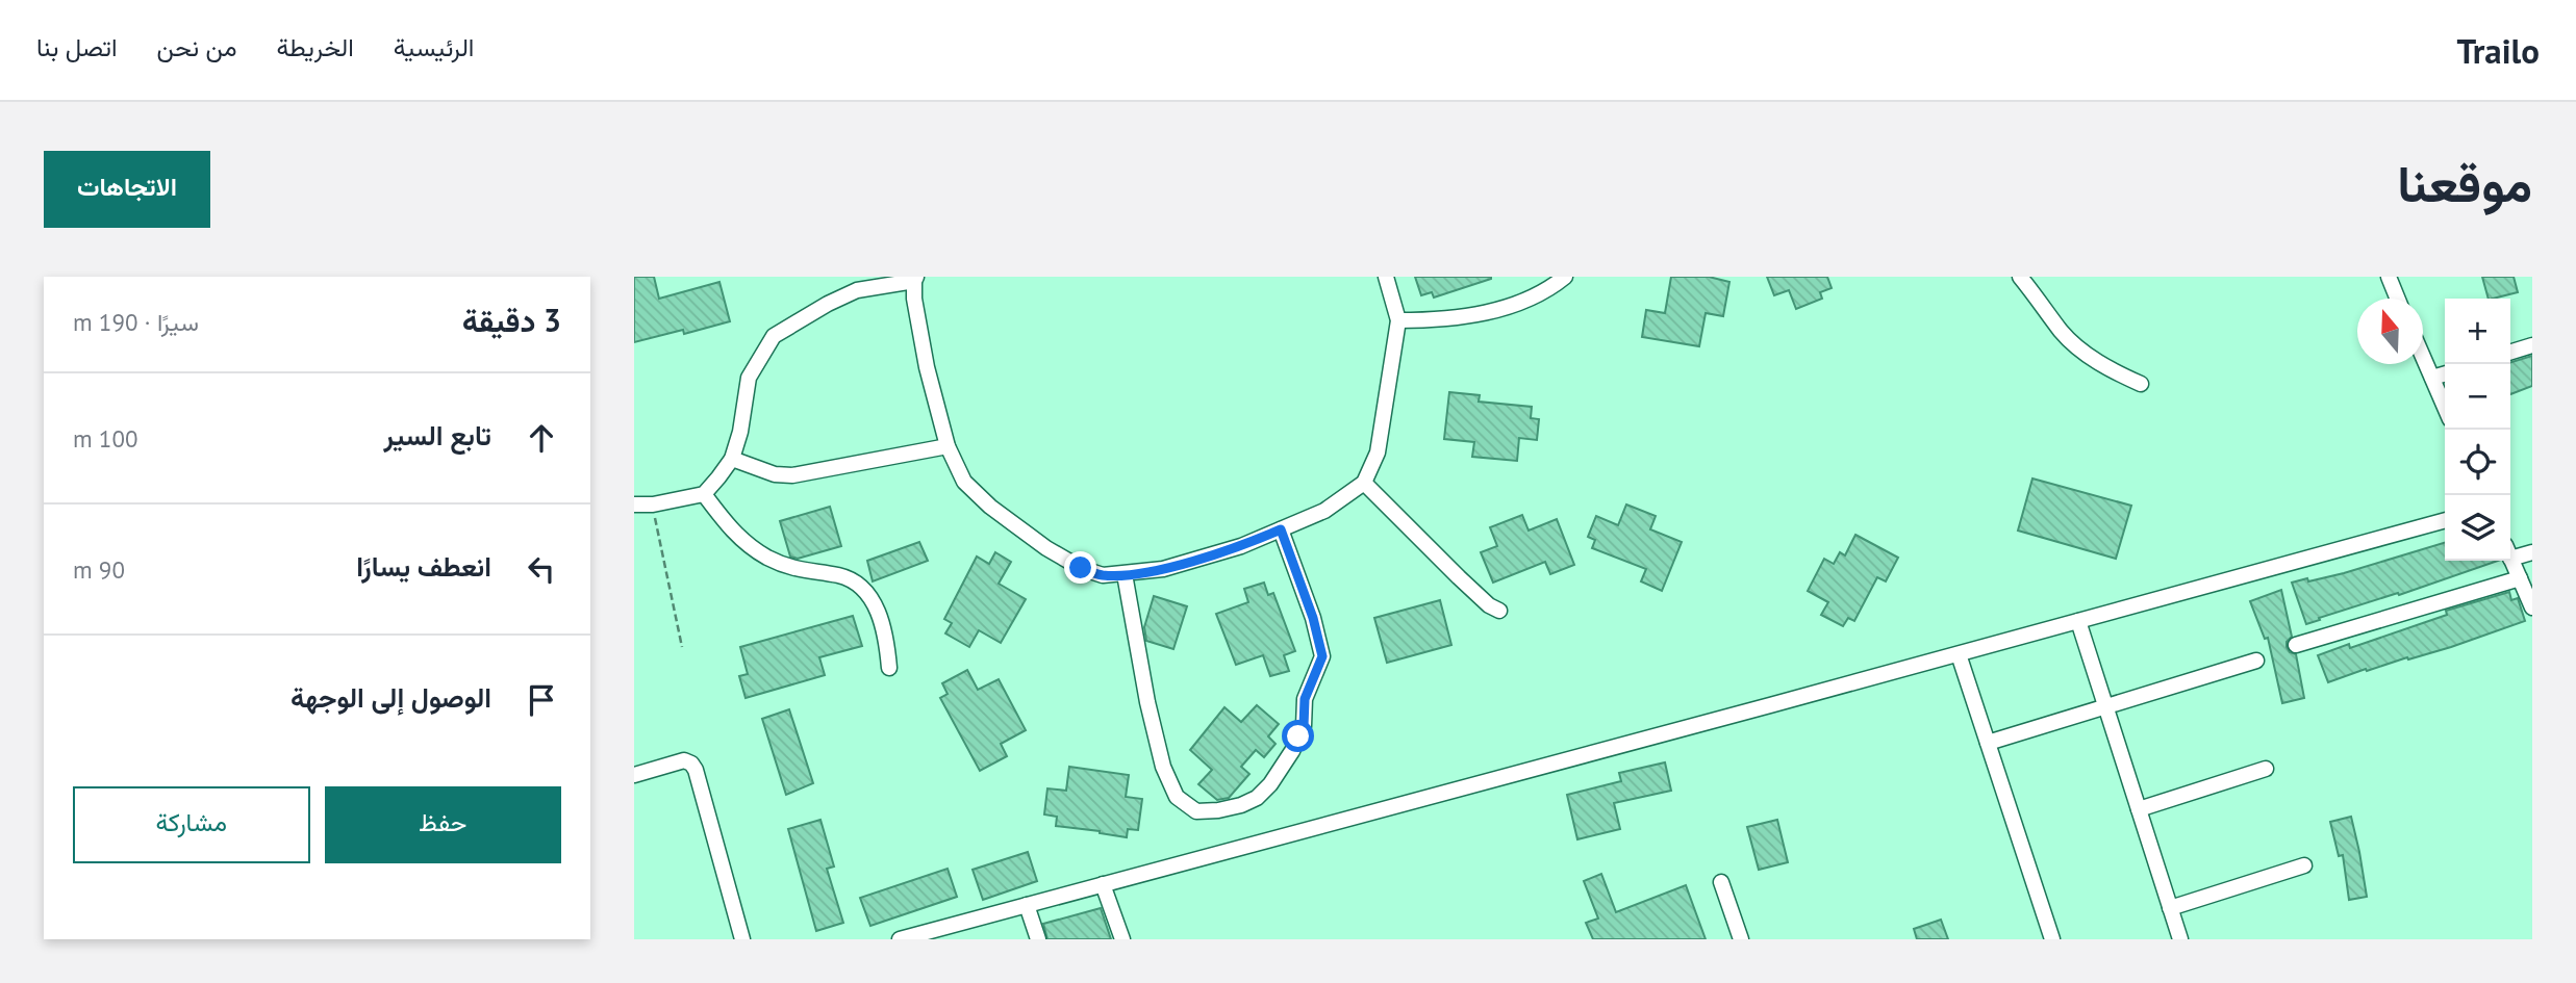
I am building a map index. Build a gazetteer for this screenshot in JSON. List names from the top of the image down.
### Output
{
  "north": "top",
  "page": {
    "header": "Trailo",
    "nav": [
      "الرئيسية",
      "الخريطة",
      "من نحن",
      "اتصل بنا"
    ],
    "title": "موقعنا",
    "buttons": [
      "الاتجاهات",
      ["حفظ", "مشاركة"]
    ],
    "heading": ["3 دقيقة", "سيرًا · 190 m"],
    "map_buttons": ["+", "−"],
    "list": [
      ["تابع السير", "100 m"],
      ["انعطف يسارًا", "90 m"],
      "الوصول إلى الوجهة"
    ]
  }
}
